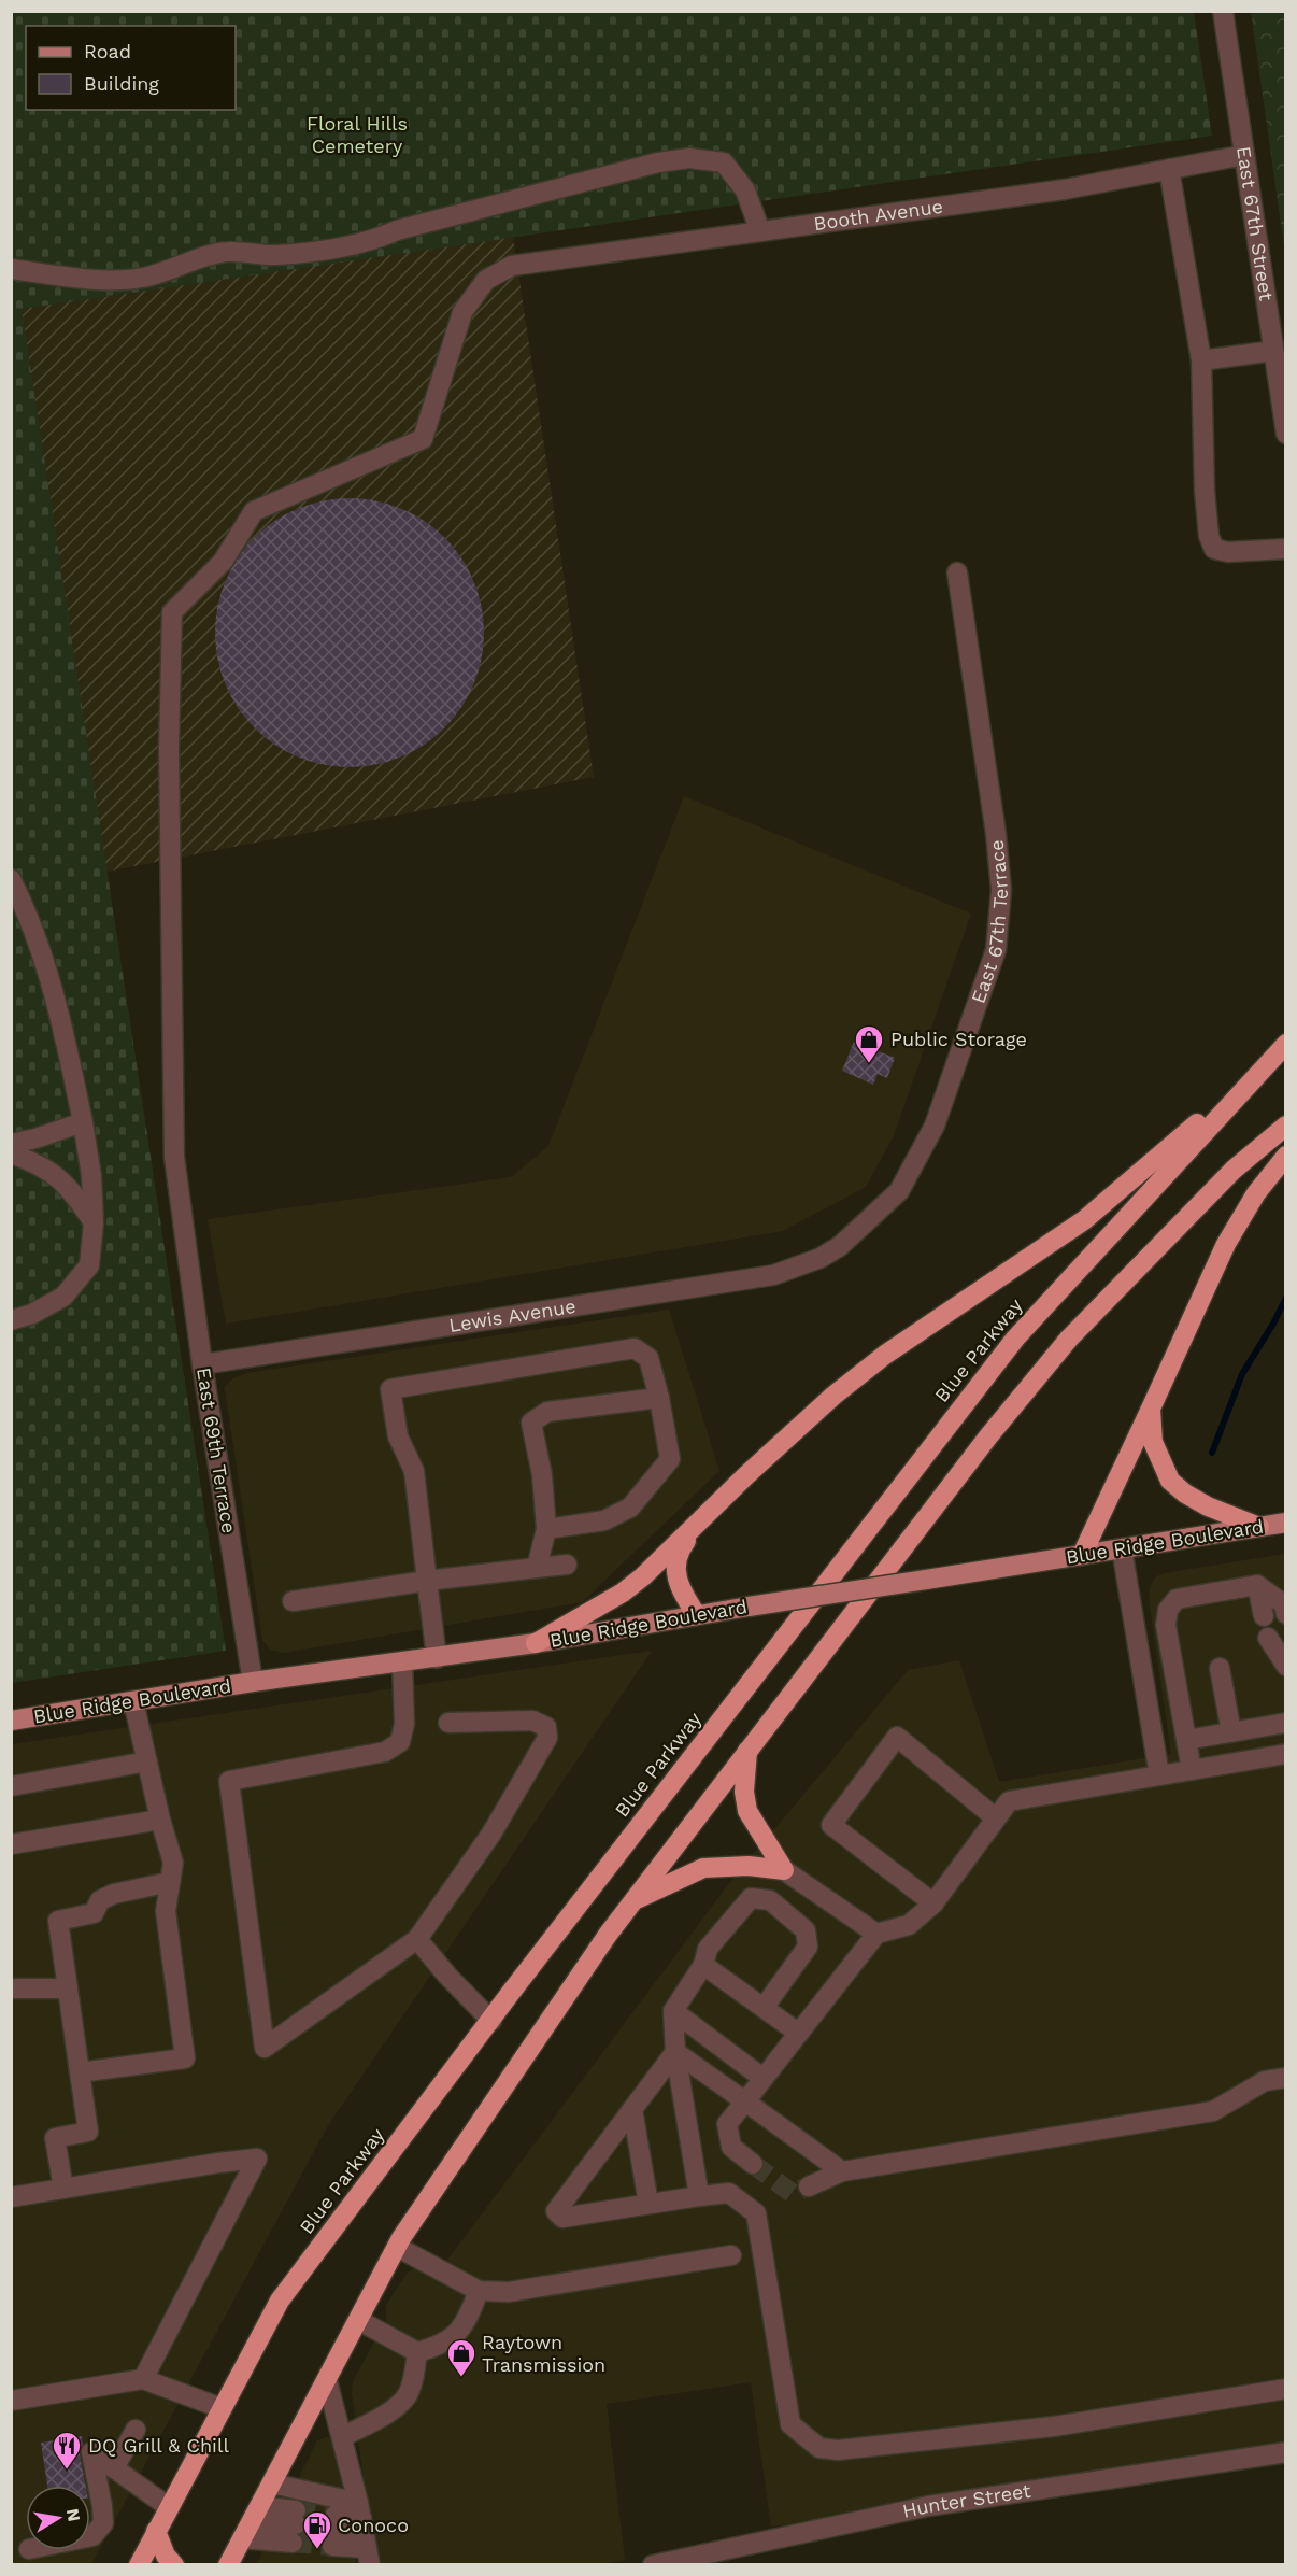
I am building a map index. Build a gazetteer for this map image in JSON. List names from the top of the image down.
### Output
{
  "streets": {
    "highway": ["Blue Parkway"],
    "main road": ["Blue Ridge Boulevard"],
    "street": [
      "Booth Avenue",
      "East 67th Street",
      "East 67th Terrace",
      "Lewis Avenue",
      "East 69th Terrace",
      "Hunter Street"
    ]
  },
  "crossings": [
    ["Booth Avenue", "East 67th Street"],
    ["Booth Avenue", "East 69th Terrace"],
    ["East 67th Terrace", "Lewis Avenue"],
    ["Lewis Avenue", "East 69th Terrace"],
    ["East 69th Terrace", "Blue Ridge Boulevard"]
  ],
  "parks": ["Floral Hills Cemetery"],
  "places": {
    "shop": ["Public Storage", "Raytown Transmission"],
    "restaurant": ["DQ Grill & Chill"],
    "fuel station": ["Conoco"]
  },
  "legend": ["Road", "Building"],
  "north": "right"
}
